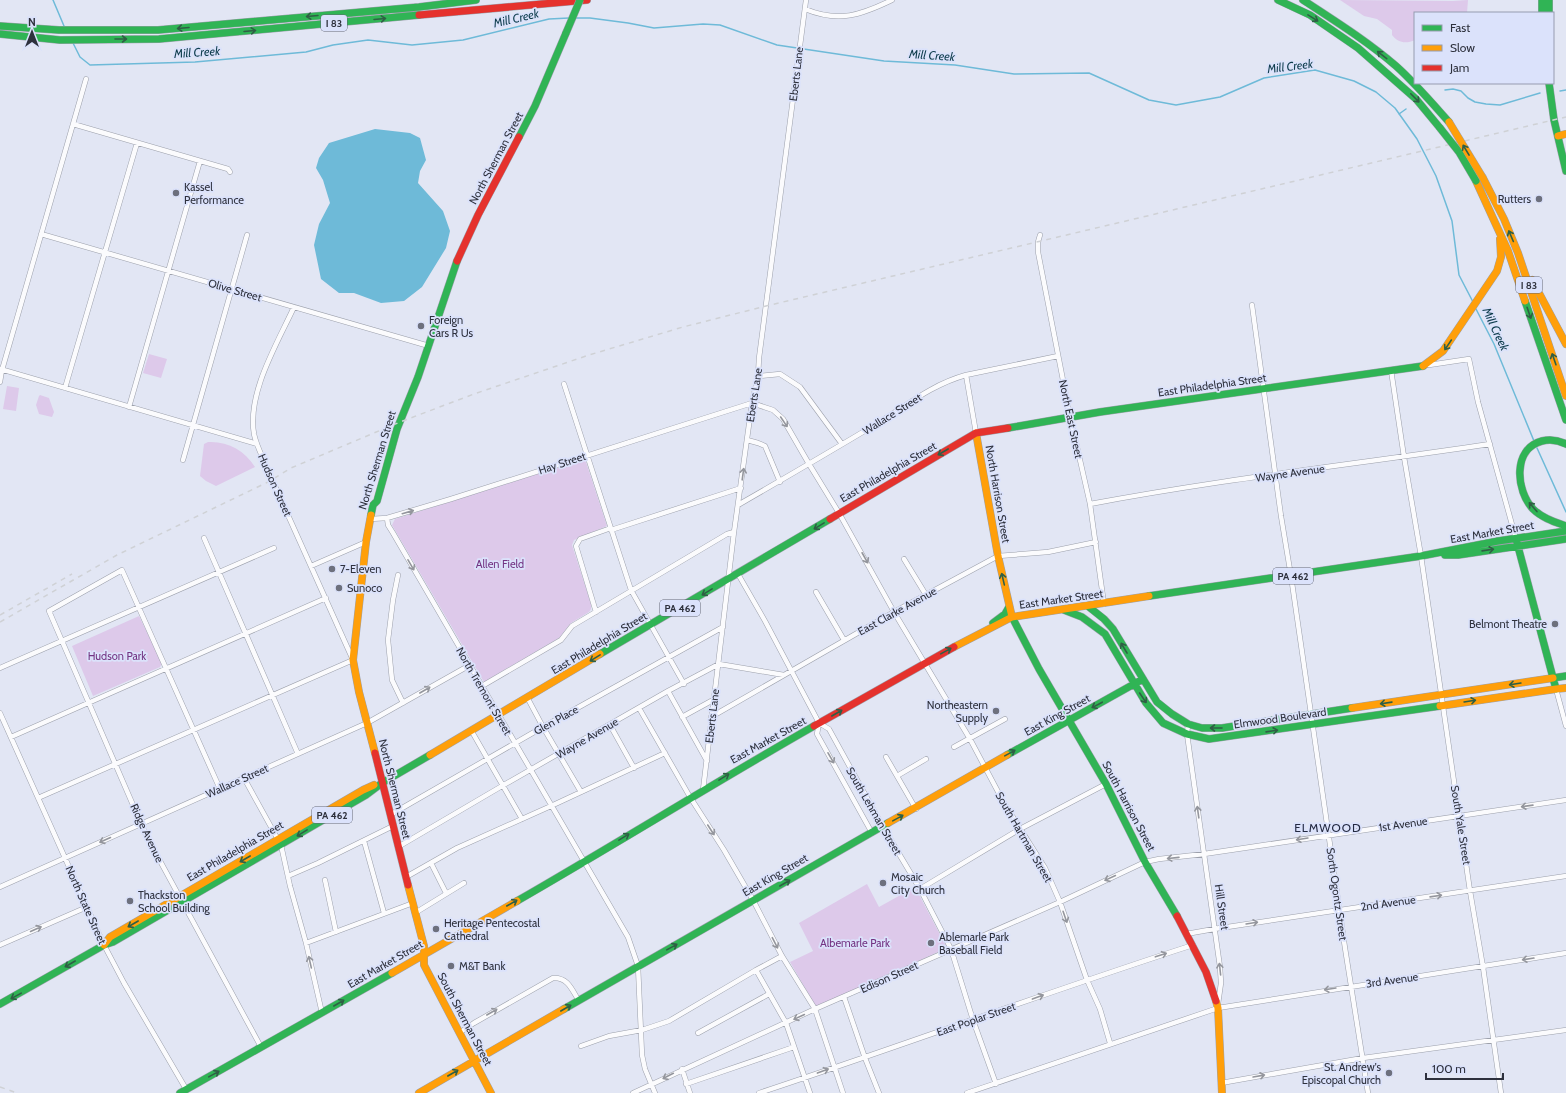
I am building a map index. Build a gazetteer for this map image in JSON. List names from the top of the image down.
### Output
{
  "streets": {
    "main road": [
      "I 83",
      "North Sherman Street",
      "East Philadelphia Street",
      "North Harrison Street",
      "East Market Street",
      "PA 462",
      "East King Street",
      "Elmwood Boulevard",
      "South Harrison Street",
      "Hill Street",
      "South Sherman Street"
    ],
    "street": [
      "Eberts Lane",
      "Olive Street",
      "Wallace Street",
      "North East Street",
      "Hay Street",
      "Wayne Avenue",
      "Hudson Street",
      "East Clarke Avenue",
      "North Tremont Street",
      "Glen Place",
      "South Lehman Street",
      "1st Avenue",
      "South Yale Street",
      "Ridge Avenue",
      "South Hartman Street",
      "Sorth Ogontz Street",
      "2nd Avenue",
      "North State Street",
      "Edison Street",
      "3rd Avenue",
      "East Poplar Street"
    ]
  },
  "crossings": [
    ["Eberts Lane", "East Philadelphia Street"],
    ["Eberts Lane", "Wallace Street"],
    ["Eberts Lane", "Hay Street"],
    ["Eberts Lane", "Wayne Avenue"],
    ["Eberts Lane", "East Market Street"],
    ["Eberts Lane", "East Clarke Avenue"],
    ["Eberts Lane", "Glen Place"],
    ["Eberts Lane", "South Hartman Street"],
    ["North Sherman Street", "Olive Street"],
    ["North Sherman Street", "East Philadelphia Street"],
    ["North Sherman Street", "Wallace Street"],
    ["North Sherman Street", "Hay Street"],
    ["North Sherman Street", "Wayne Avenue"],
    ["North Sherman Street", "Hudson Street"],
    ["North Sherman Street", "East Market Street"],
    ["North Sherman Street", "Glen Place"],
    ["North Sherman Street", "South Sherman Street"],
    ["Olive Street", "Hudson Street"],
    ["East Philadelphia Street", "North East Street"],
    ["East Philadelphia Street", "Wayne Avenue"],
    ["East Philadelphia Street", "North Harrison Street"],
    ["East Philadelphia Street", "North Tremont Street"],
    ["East Philadelphia Street", "South Yale Street"],
    ["East Philadelphia Street", "Ridge Avenue"],
    ["East Philadelphia Street", "South Hartman Street"],
    ["East Philadelphia Street", "Sorth Ogontz Street"],
    ["East Philadelphia Street", "North State Street"],
    ["Wallace Street", "North East Street"],
    ["Wallace Street", "North Harrison Street"],
    ["Wallace Street", "North Tremont Street"],
    ["Wallace Street", "Ridge Avenue"],
    ["Wallace Street", "South Hartman Street"],
    ["Wallace Street", "North State Street"],
    ["North East Street", "Wayne Avenue"],
    ["North East Street", "East Market Street"],
    ["North East Street", "East Clarke Avenue"],
    ["Hay Street", "North Tremont Street"],
    ["Hay Street", "South Hartman Street"],
    ["Wayne Avenue", "North Tremont Street"],
    ["Wayne Avenue", "South Yale Street"],
    ["Wayne Avenue", "Sorth Ogontz Street"],
    ["North Harrison Street", "East Market Street"],
    ["North Harrison Street", "East Clarke Avenue"],
    ["North Harrison Street", "South Harrison Street"],
    ["East Market Street", "North Tremont Street"],
    ["East Market Street", "Elmwood Boulevard"],
    ["East Market Street", "South Harrison Street"],
    ["East Market Street", "South Lehman Street"],
    ["East Market Street", "South Yale Street"],
    ["East Market Street", "Ridge Avenue"],
    ["East Market Street", "South Hartman Street"],
    ["East Market Street", "Sorth Ogontz Street"],
    ["East Market Street", "North State Street"],
    ["East Market Street", "South Sherman Street"],
    ["East Clarke Avenue", "South Hartman Street"],
    ["North Tremont Street", "East King Street"],
    ["North Tremont Street", "Glen Place"],
    ["North Tremont Street", "Edison Street"],
    ["East King Street", "Elmwood Boulevard"],
    ["East King Street", "South Harrison Street"],
    ["East King Street", "South Lehman Street"],
    ["East King Street", "South Hartman Street"],
    ["East King Street", "South Sherman Street"],
    ["Elmwood Boulevard", "South Yale Street"],
    ["Elmwood Boulevard", "Sorth Ogontz Street"],
    ["Elmwood Boulevard", "Hill Street"],
    ["South Harrison Street", "1st Avenue"],
    ["South Harrison Street", "2nd Avenue"],
    ["South Harrison Street", "Hill Street"],
    ["South Harrison Street", "Edison Street"],
    ["South Harrison Street", "3rd Avenue"],
    ["South Harrison Street", "East Poplar Street"],
    ["South Lehman Street", "Edison Street"],
    ["South Lehman Street", "3rd Avenue"],
    ["South Lehman Street", "East Poplar Street"],
    ["1st Avenue", "South Yale Street"],
    ["1st Avenue", "Sorth Ogontz Street"],
    ["1st Avenue", "Hill Street"],
    ["1st Avenue", "Edison Street"],
    ["South Yale Street", "2nd Avenue"],
    ["South Yale Street", "3rd Avenue"],
    ["South Hartman Street", "Edison Street"],
    ["South Hartman Street", "3rd Avenue"],
    ["South Hartman Street", "East Poplar Street"],
    ["Sorth Ogontz Street", "2nd Avenue"],
    ["Sorth Ogontz Street", "3rd Avenue"],
    ["2nd Avenue", "Hill Street"],
    ["Hill Street", "3rd Avenue"]
  ],
  "one_way": [
    "East Philadelphia Street",
    "Hay Street",
    "East Market Street",
    "1st Avenue",
    "2nd Avenue",
    "Hill Street",
    "3rd Avenue",
    "East Poplar Street"
  ],
  "districts": ["ELMWOOD"],
  "water": ["Mill Creek"],
  "parks": ["Allen Field", "Hudson Park", "Albemarle Park"],
  "places": [
    "Kassel Performance",
    "Rutters",
    "Foreign Cars R Us",
    "7-Eleven",
    "Sunoco",
    "Belmont Theatre",
    "Northeastern Supply",
    "Mosaic City Church",
    "Thackston School Building",
    "Heritage Pentecostal Cathedral",
    "Ablemarle Park Baseball Field",
    "M&T Bank",
    "St. Andrew's Episcopal Church"
  ],
  "legend": ["Fast", "Slow", "Jam"],
  "scale_bar": "100 m",
  "north": "top"
}
